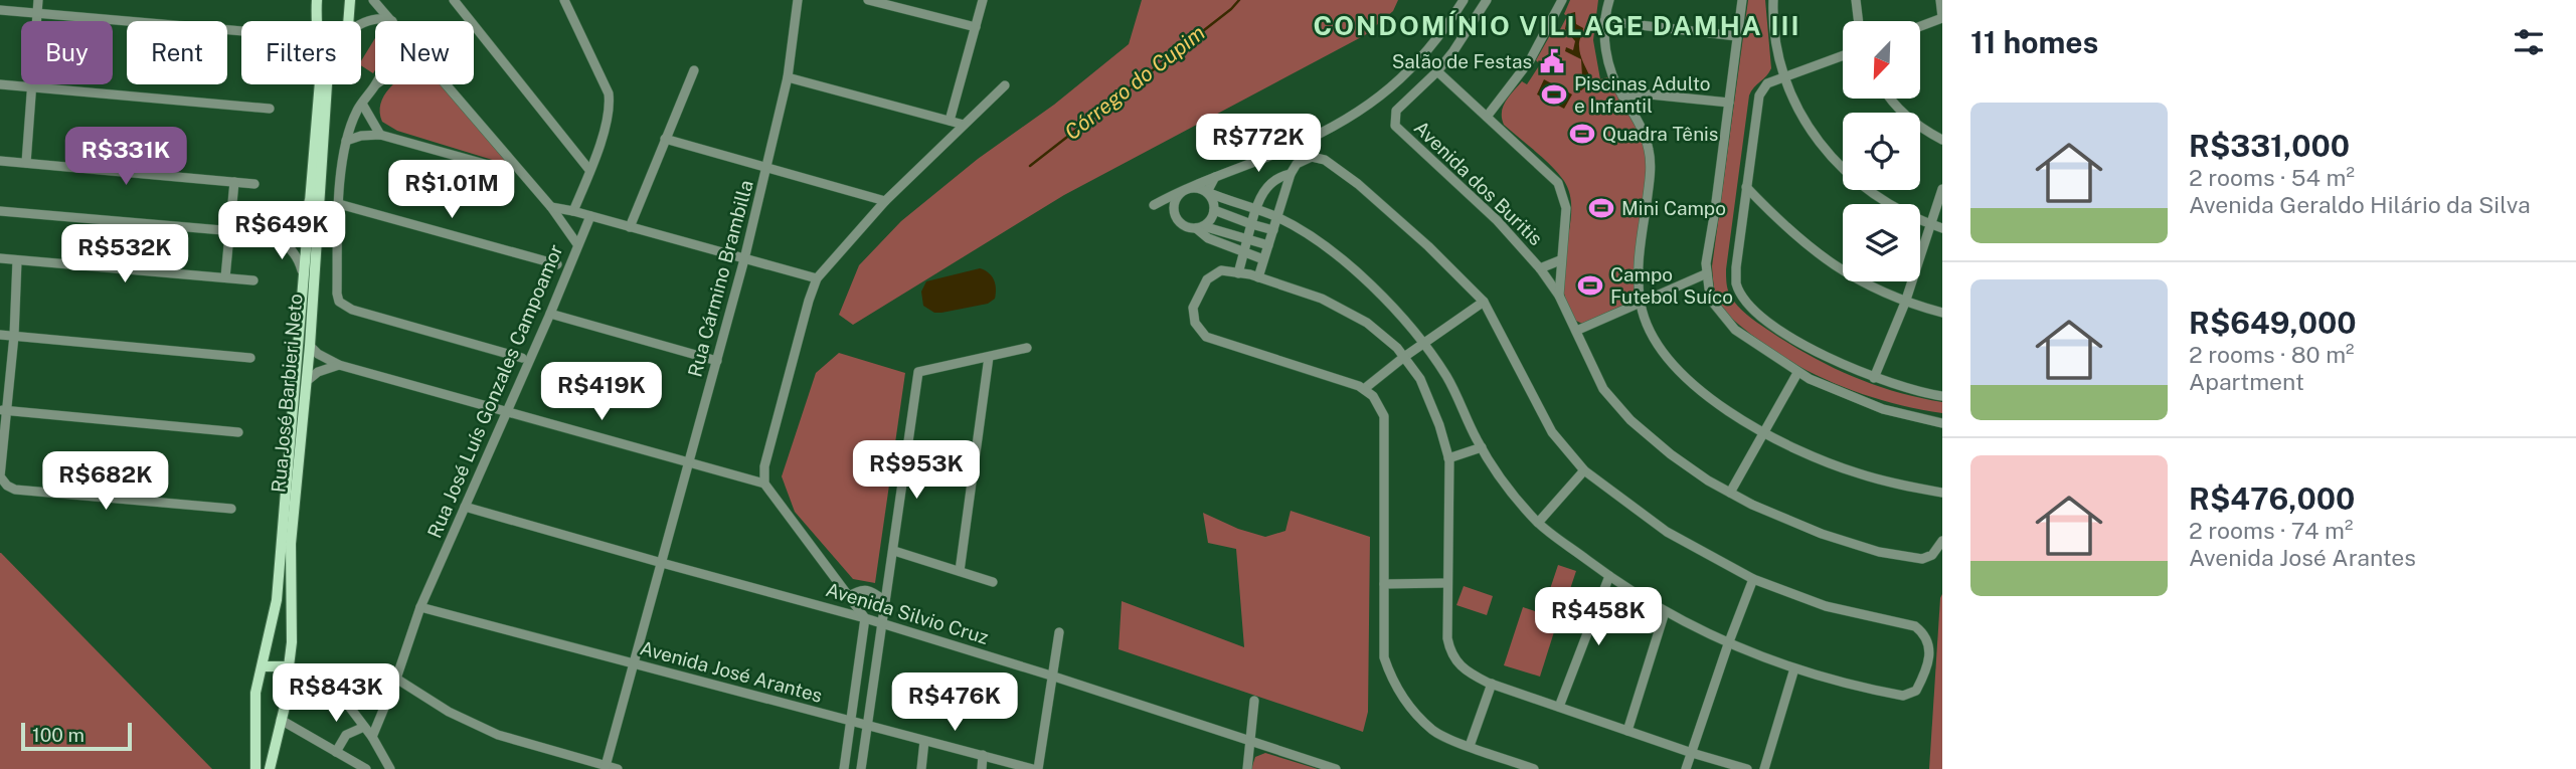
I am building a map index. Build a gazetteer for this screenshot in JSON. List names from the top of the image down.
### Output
{
  "streets": {
    "main road": ["Rua José Barbieri Neto"],
    "street": [
      "Avenida dos Buritis",
      "Rua Cármino Brambilla",
      "Rua José Luís Gonzales Campoamor",
      "Avenida Silvio Cruz",
      "Avenida José Arantes"
    ]
  },
  "crossings": [
    ["Rua Cármino Brambilla", "Avenida Silvio Cruz"],
    ["Rua Cármino Brambilla", "Avenida José Arantes"],
    ["Rua José Luís Gonzales Campoamor", "Avenida Silvio Cruz"],
    ["Rua José Luís Gonzales Campoamor", "Avenida José Arantes"]
  ],
  "districts": ["CONDOMÍNIO VILLAGE DAMHA III"],
  "water": ["Córrego do Cupim"],
  "places": {
    "public building": ["Salão de Festas"],
    "sports": [
      "Piscinas Adulto e Infantil",
      "Quadra Tênis",
      "Mini Campo",
      "Campo Futebol Suíco"
    ]
  },
  "scale_bar": "100 m",
  "north": "bottom left",
  "page": {
    "heading": "11 homes",
    "chip": [
      "Buy",
      "Rent",
      "Filters",
      "New"
    ],
    "list": [
      {
        "name": "R$331,000",
        "note": "2 rooms · 54 m² · Avenida Geraldo Hilário da Silva"
      },
      {
        "name": "R$649,000",
        "note": "2 rooms · 80 m² · Apartment"
      },
      {
        "name": "R$476,000",
        "note": "2 rooms · 74 m² · Avenida José Arantes"
      }
    ],
    "price": [
      "R$772K",
      "R$331K",
      "R$1.01M",
      "R$649K",
      "R$532K",
      "R$419K",
      "R$953K",
      "R$682K",
      "R$458K",
      "R$843K",
      "R$476K"
    ],
    "scale": "100 m"
  }
}
